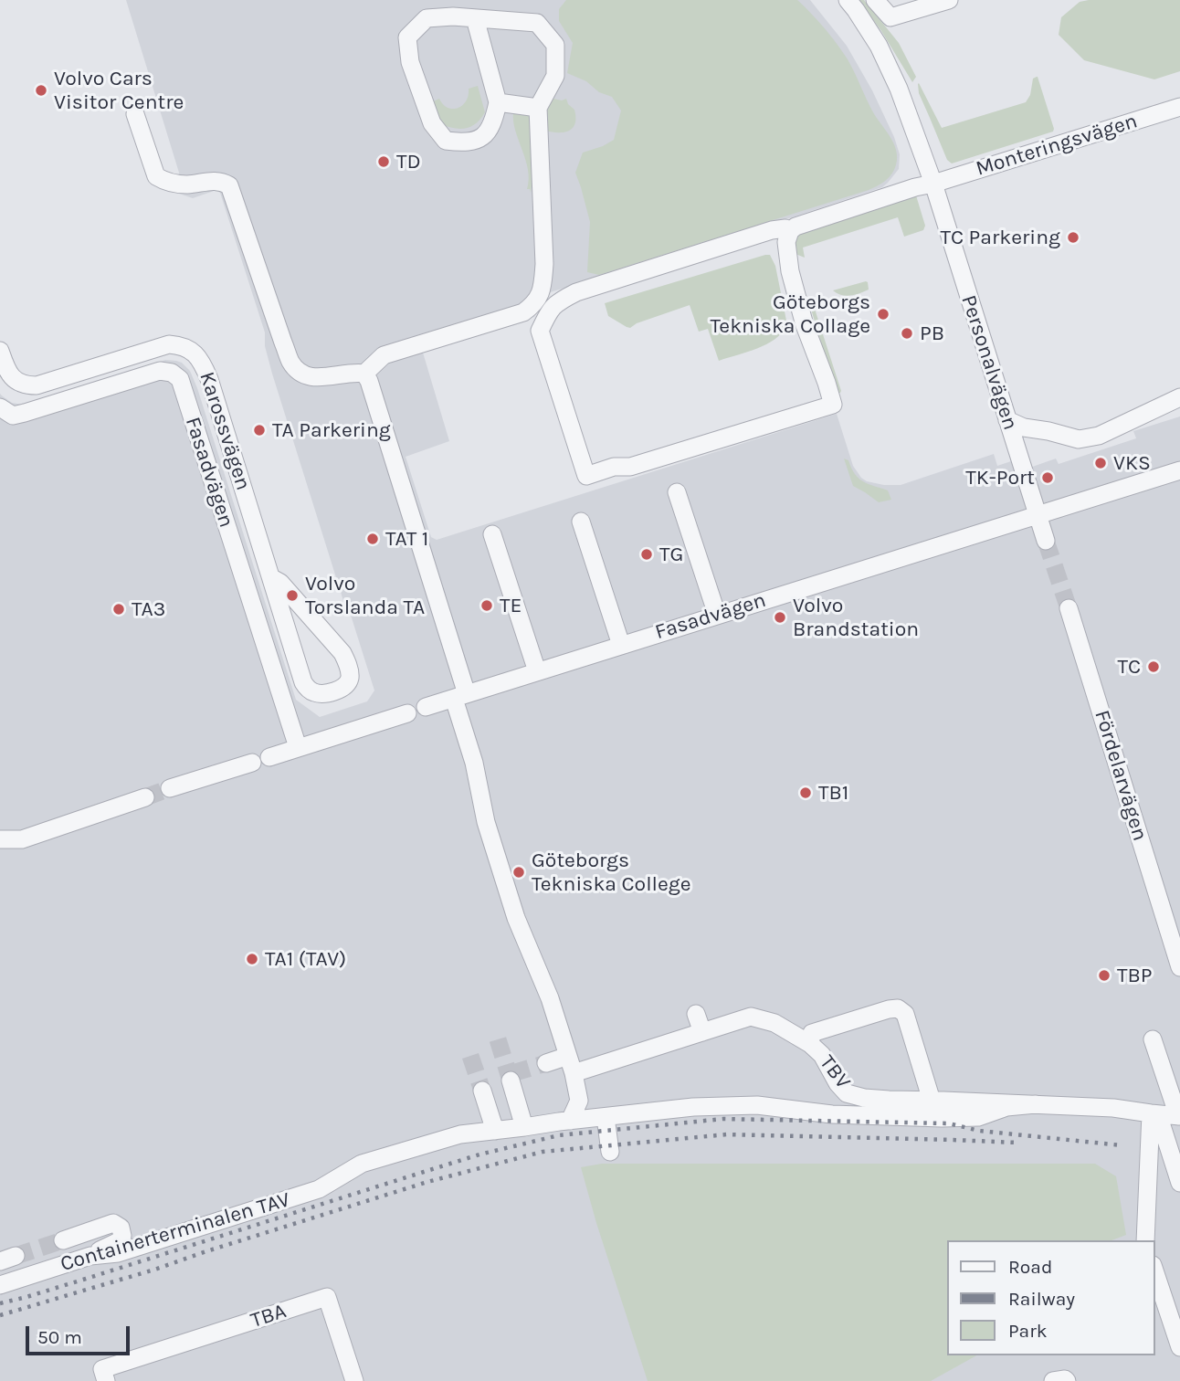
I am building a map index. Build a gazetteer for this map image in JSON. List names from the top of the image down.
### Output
{
  "streets": {
    "street": [
      "Monteringsvägen",
      "Personalvägen",
      "Karossvägen",
      "Fasadvägen",
      "Fördelarvägen",
      "TBV",
      "Containerterminalen TAV",
      "TBA"
    ]
  },
  "crossings": [
    ["Monteringsvägen", "Personalvägen"],
    ["Personalvägen", "Fasadvägen"],
    ["TBV", "Containerterminalen TAV"]
  ],
  "places": [
    "Volvo Cars Visitor Centre",
    "TD",
    "TC Parkering",
    "Göteborgs Tekniska Collage",
    "PB",
    "TA Parkering",
    "VKS",
    "TK-Port",
    "TAT 1",
    "TG",
    "Volvo Torslanda TA",
    "TE",
    "TA3",
    "Volvo Brandstation",
    "TC",
    "TB1",
    "Göteborgs Tekniska College",
    "TA1 (TAV)",
    "TBP"
  ],
  "legend": ["Road", "Railway", "Park"],
  "scale_bar": "50 m"
}
